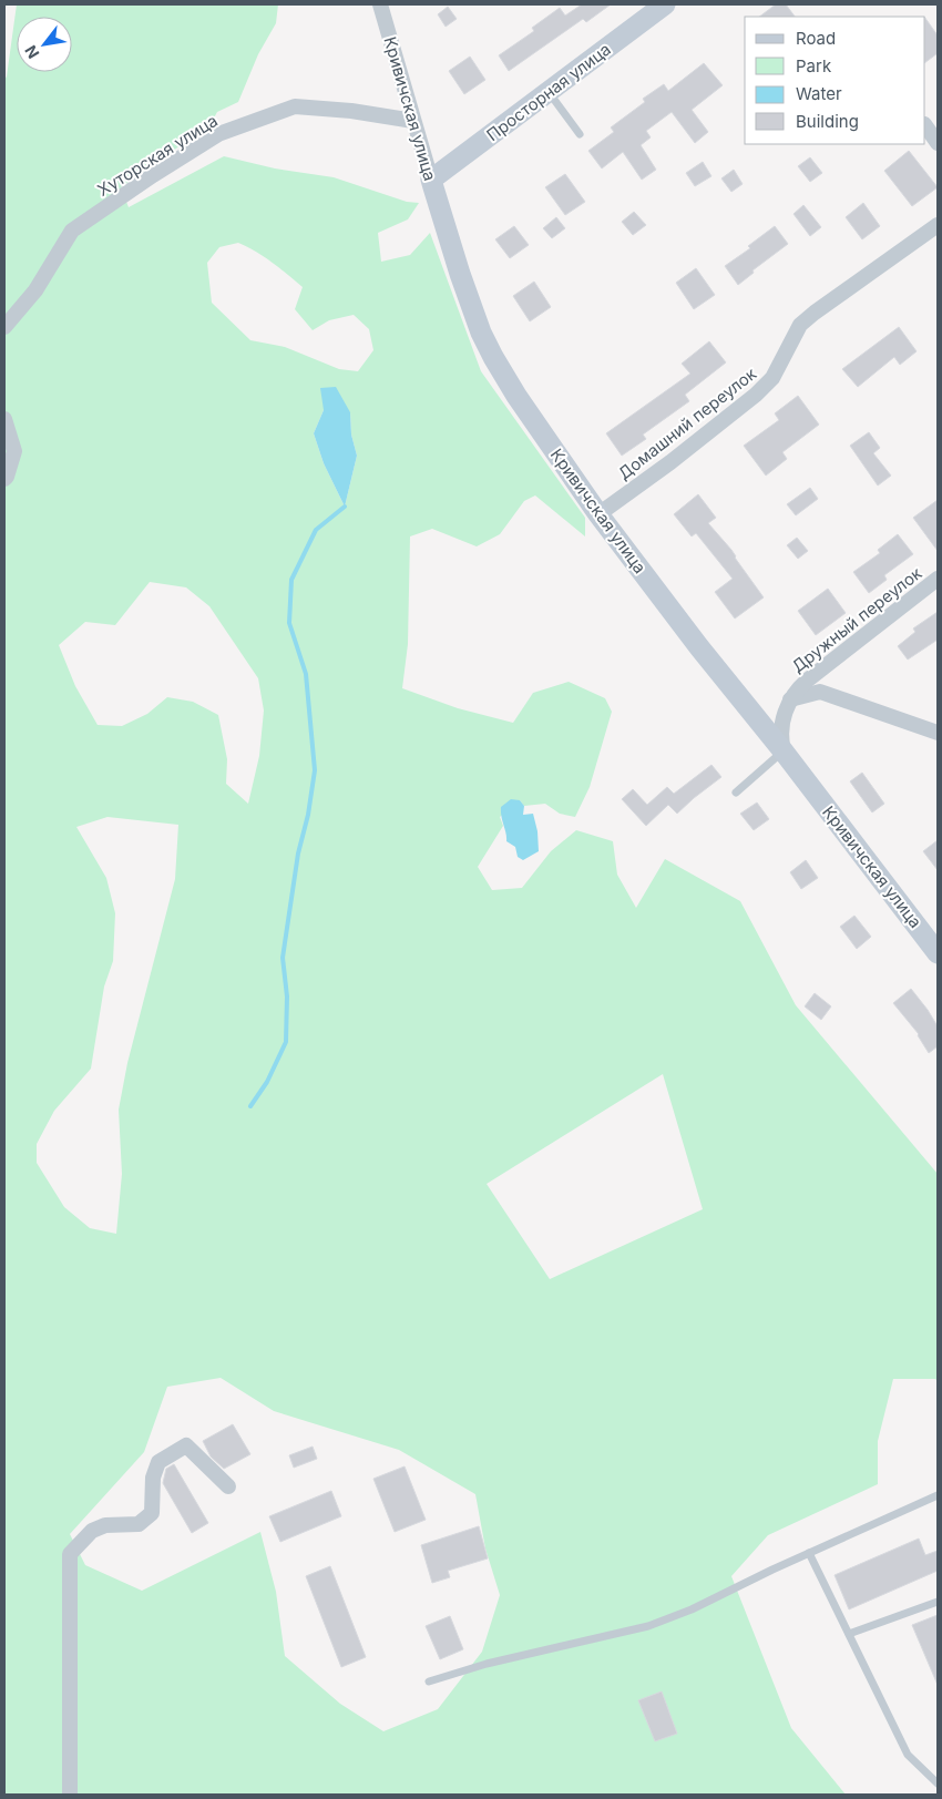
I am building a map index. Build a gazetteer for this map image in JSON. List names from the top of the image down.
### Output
{
  "streets": {
    "street": [
      "Просторная улица",
      "Кривичская улица",
      "Хуторская улица",
      "Домашний переулок",
      "Дружный переулок"
    ]
  },
  "crossings": [
    ["Просторная улица", "Кривичская улица"],
    ["Кривичская улица", "Хуторская улица"],
    ["Кривичская улица", "Домашний переулок"],
    ["Кривичская улица", "Дружный переулок"]
  ],
  "legend": [
    "Road",
    "Park",
    "Water",
    "Building"
  ],
  "north": "bottom left"
}
